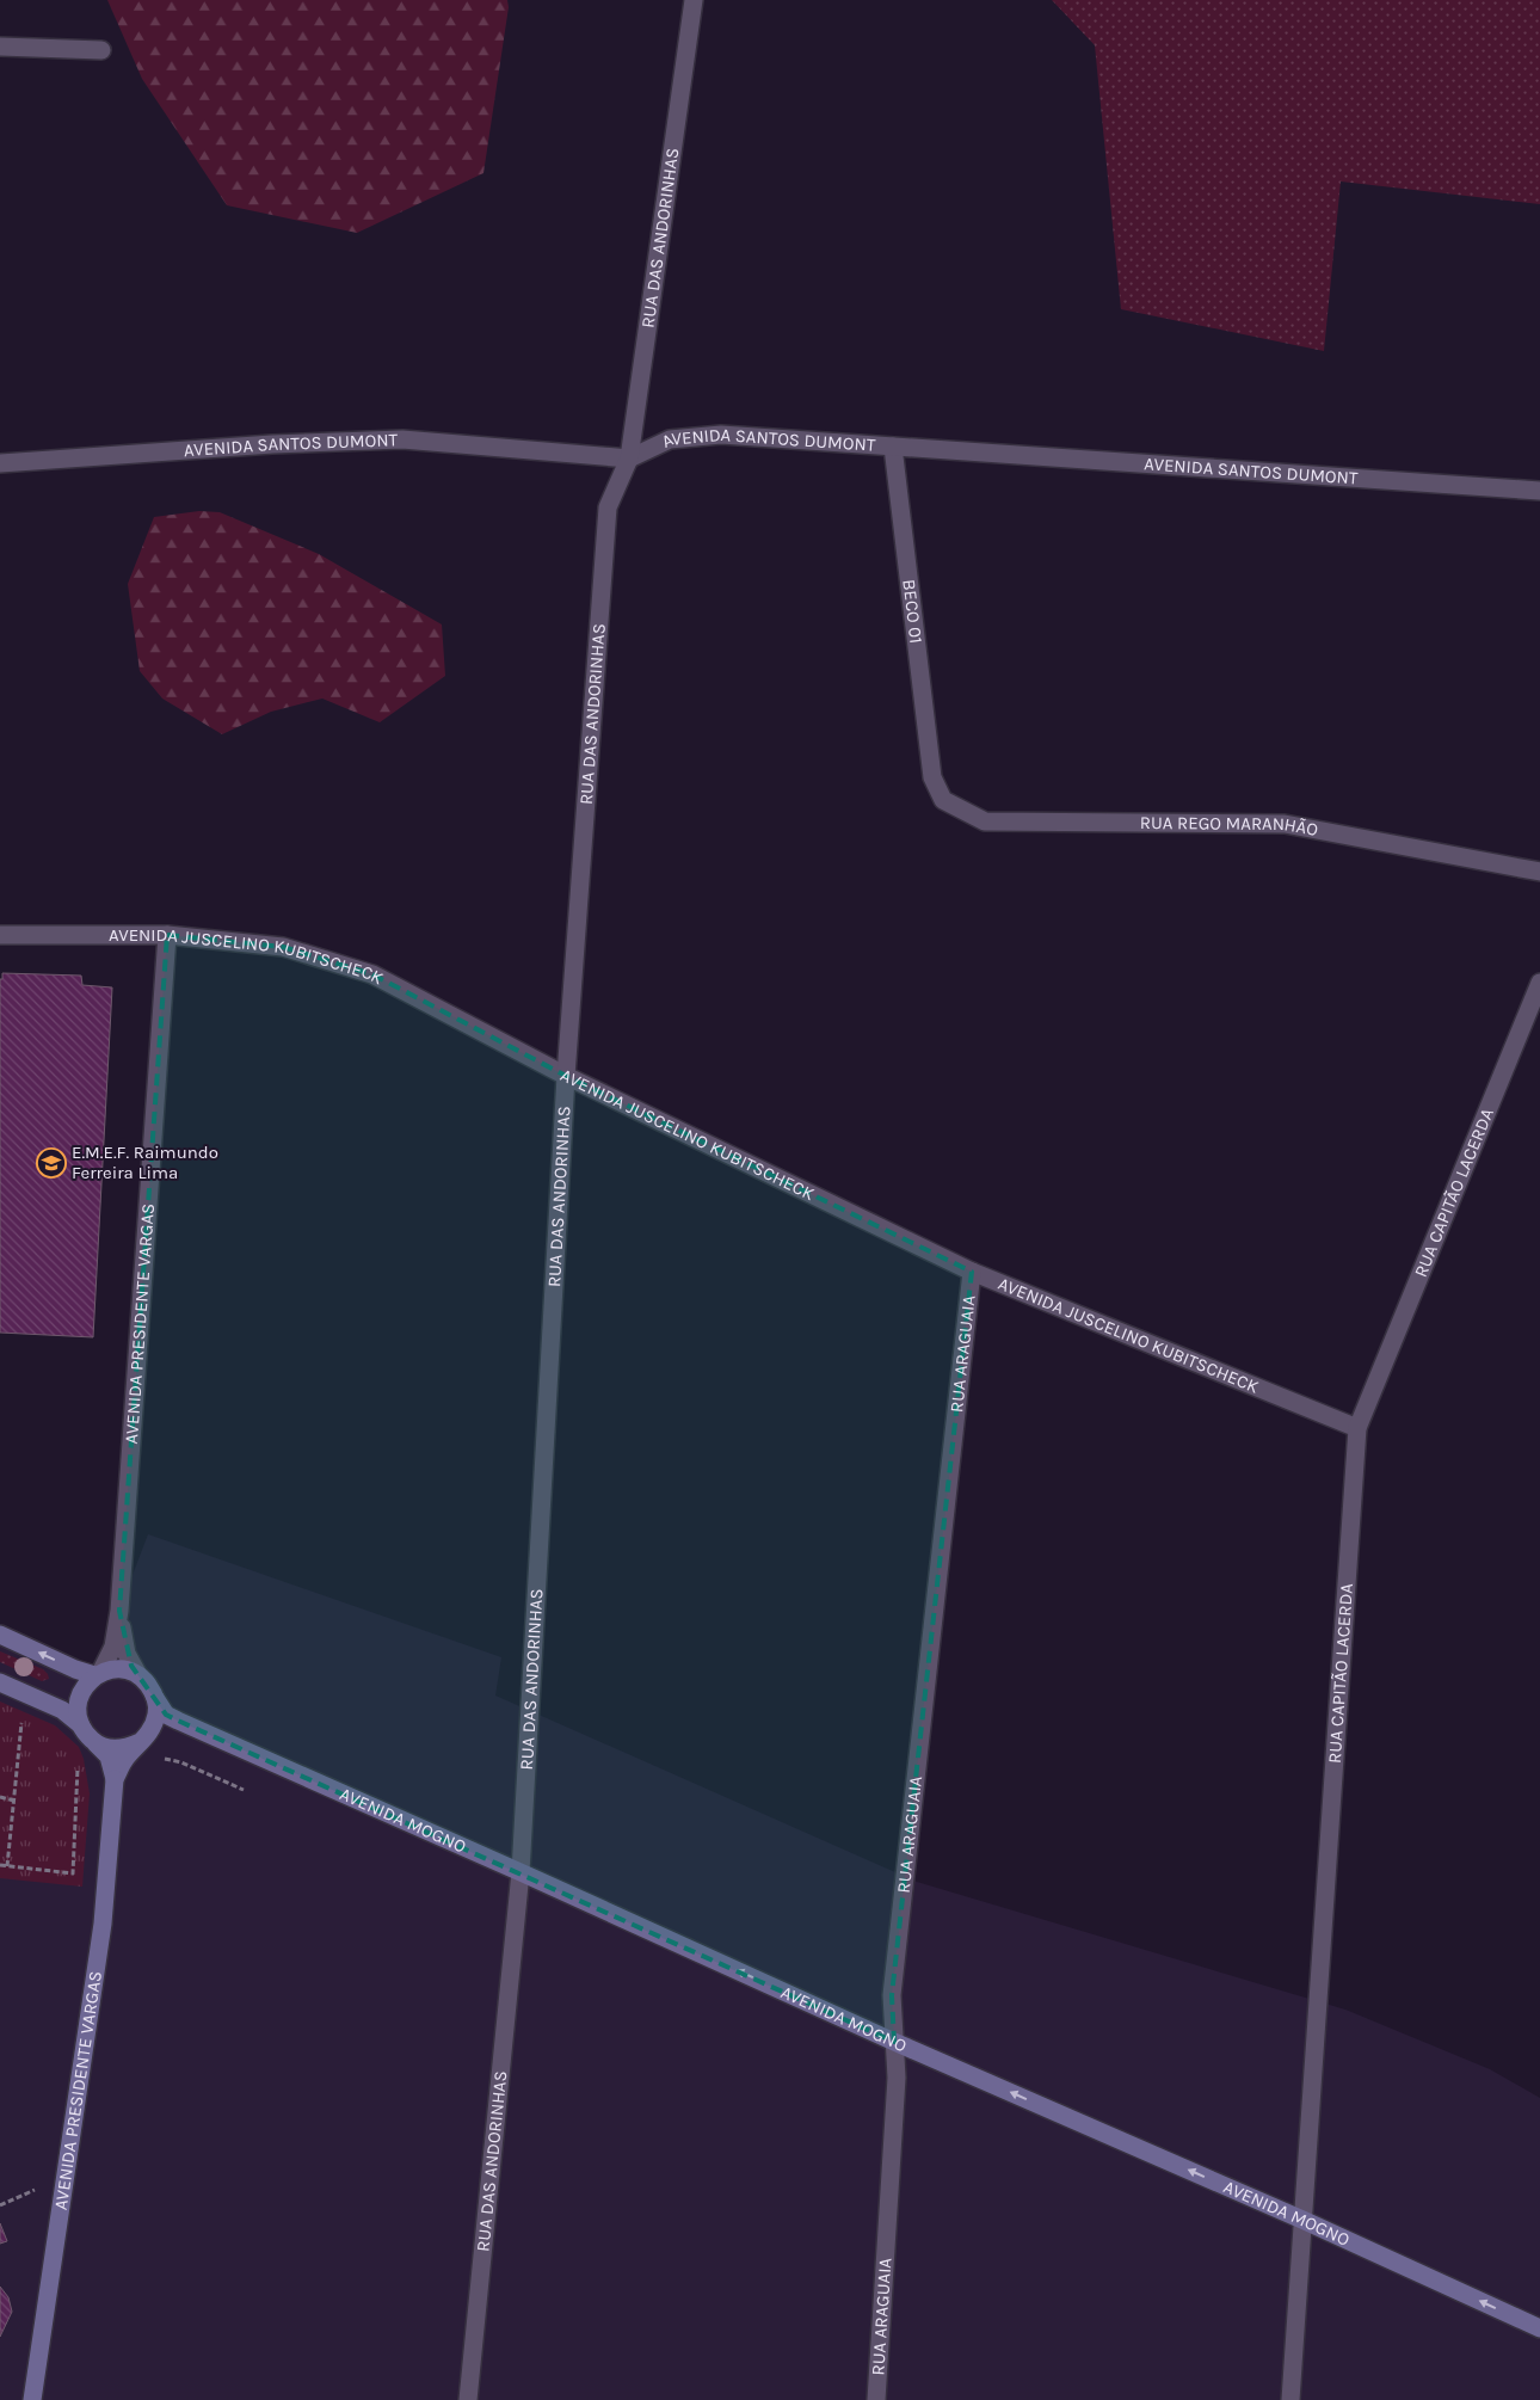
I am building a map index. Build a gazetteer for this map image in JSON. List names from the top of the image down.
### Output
{
  "streets": {
    "main road": ["AVENIDA PRESIDENTE VARGAS", "AVENIDA MOGNO"],
    "street": [
      "RUA DAS ANDORINHAS",
      "AVENIDA SANTOS DUMONT",
      "BECO 01",
      "RUA REGO MARANHÃO",
      "AVENIDA JUSCELINO KUBITSCHECK",
      "RUA CAPITÃO LACERDA",
      "RUA ARAGUAIA"
    ]
  },
  "crossings": [
    ["RUA DAS ANDORINHAS", "AVENIDA SANTOS DUMONT"],
    ["RUA DAS ANDORINHAS", "AVENIDA JUSCELINO KUBITSCHECK"],
    ["RUA DAS ANDORINHAS", "AVENIDA MOGNO"],
    ["AVENIDA SANTOS DUMONT", "BECO 01"],
    ["BECO 01", "RUA REGO MARANHÃO"],
    ["AVENIDA JUSCELINO KUBITSCHECK", "RUA CAPITÃO LACERDA"],
    ["AVENIDA JUSCELINO KUBITSCHECK", "AVENIDA PRESIDENTE VARGAS"],
    ["AVENIDA JUSCELINO KUBITSCHECK", "RUA ARAGUAIA"],
    ["RUA CAPITÃO LACERDA", "AVENIDA MOGNO"],
    ["AVENIDA PRESIDENTE VARGAS", "AVENIDA MOGNO"],
    ["RUA ARAGUAIA", "AVENIDA MOGNO"]
  ],
  "one_way": ["AVENIDA MOGNO"],
  "places": {
    "school or university": ["E.M.E.F. Raimundo Ferreira Lima"]
  }
}
